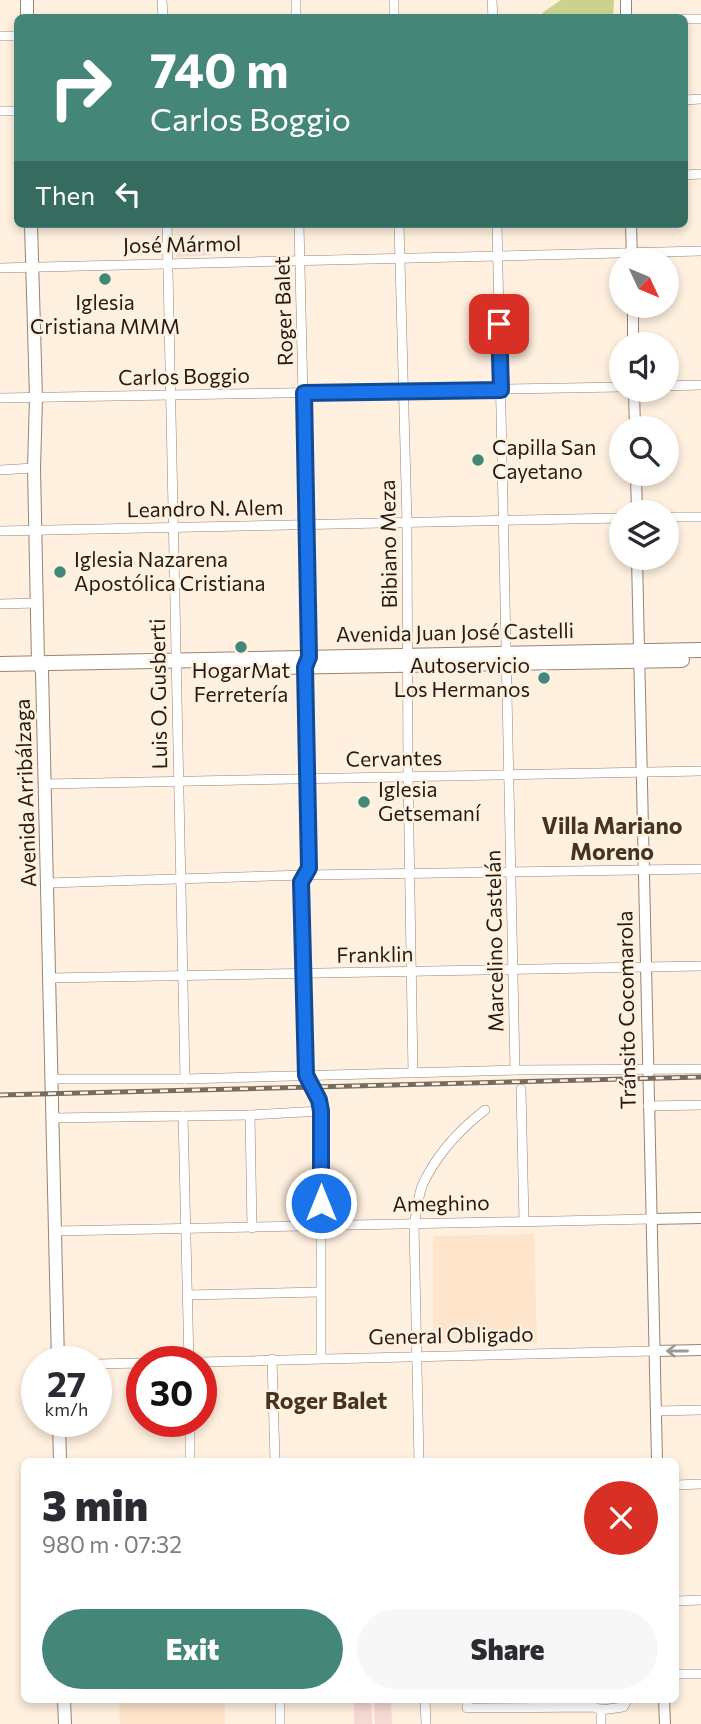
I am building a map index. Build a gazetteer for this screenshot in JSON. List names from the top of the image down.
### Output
{
  "streets": {
    "main road": ["Avenida Juan José Castelli", "Avenida Arribálzaga"],
    "street": [
      "José Mármol",
      "Roger Balet",
      "Carlos Boggio",
      "Leandro N. Alem",
      "Bibiano Meza",
      "Luis O. Gusberti",
      "Cervantes",
      "Marcelino Castelán",
      "Franklin",
      "Tránsito Cocomarola",
      "Ameghino",
      "General Obligado"
    ]
  },
  "crossings": [
    ["José Mármol", "Roger Balet"],
    ["José Mármol", "Bibiano Meza"],
    ["José Mármol", "Luis O. Gusberti"],
    ["José Mármol", "Avenida Arribálzaga"],
    ["José Mármol", "Marcelino Castelán"],
    ["Roger Balet", "Carlos Boggio"],
    ["Roger Balet", "Leandro N. Alem"],
    ["Roger Balet", "Avenida Juan José Castelli"],
    ["Roger Balet", "Cervantes"],
    ["Roger Balet", "Franklin"],
    ["Roger Balet", "Ameghino"],
    ["Roger Balet", "General Obligado"],
    ["Carlos Boggio", "Bibiano Meza"],
    ["Carlos Boggio", "Luis O. Gusberti"],
    ["Carlos Boggio", "Avenida Arribálzaga"],
    ["Carlos Boggio", "Marcelino Castelán"],
    ["Leandro N. Alem", "Bibiano Meza"],
    ["Leandro N. Alem", "Luis O. Gusberti"],
    ["Leandro N. Alem", "Avenida Arribálzaga"],
    ["Leandro N. Alem", "Marcelino Castelán"],
    ["Bibiano Meza", "Avenida Juan José Castelli"],
    ["Bibiano Meza", "Cervantes"],
    ["Bibiano Meza", "Franklin"],
    ["Avenida Juan José Castelli", "Luis O. Gusberti"],
    ["Avenida Juan José Castelli", "Avenida Arribálzaga"],
    ["Avenida Juan José Castelli", "Marcelino Castelán"],
    ["Avenida Juan José Castelli", "Tránsito Cocomarola"],
    ["Luis O. Gusberti", "Cervantes"],
    ["Luis O. Gusberti", "Franklin"],
    ["Cervantes", "Avenida Arribálzaga"],
    ["Cervantes", "Marcelino Castelán"],
    ["Cervantes", "Tránsito Cocomarola"],
    ["Avenida Arribálzaga", "Franklin"],
    ["Avenida Arribálzaga", "Ameghino"],
    ["Marcelino Castelán", "Franklin"],
    ["Franklin", "Tránsito Cocomarola"],
    ["Tránsito Cocomarola", "Ameghino"],
    ["Tránsito Cocomarola", "General Obligado"]
  ],
  "districts": ["Villa Mariano Moreno", "Roger Balet"],
  "places": [
    "Iglesia Cristiana MMM",
    "Capilla San Cayetano",
    "Iglesia Nazarena Apostólica Cristiana",
    "HogarMat Ferretería",
    "Autoservicio Los Hermanos",
    "Iglesia Getsemaní"
  ],
  "north": "bottom right",
  "page": {
    "turn": ["740 m", "Carlos Boggio"],
    "then": "Then",
    "speed": "27 km/h",
    "limit": "30",
    "heading": ["3 min", "980 m · 07:32"],
    "buttons": ["Exit", "Share"]
  }
}
